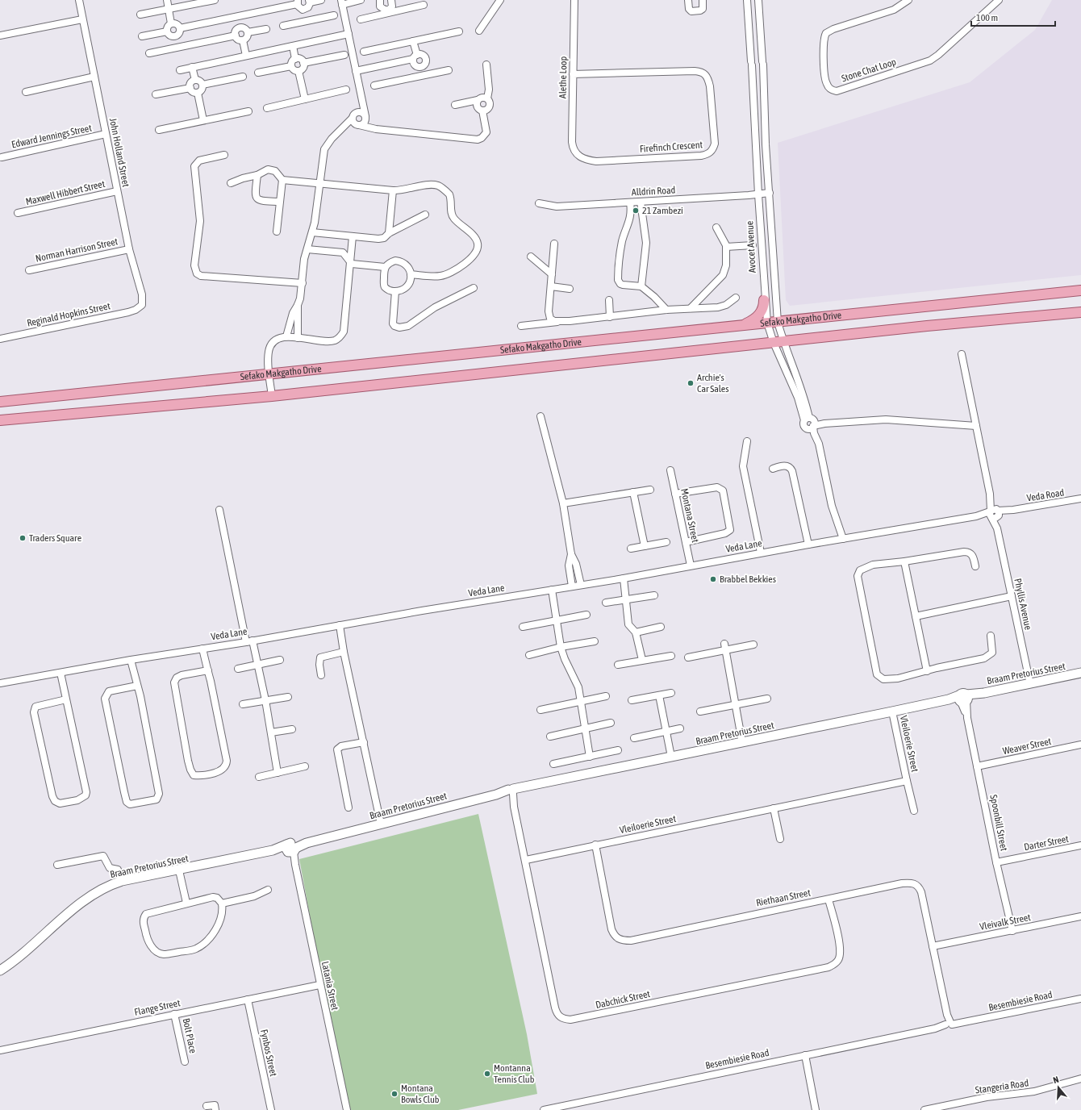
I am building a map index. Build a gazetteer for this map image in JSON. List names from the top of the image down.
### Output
{
  "streets": {
    "main road": ["Sefako Makgatho Drive"],
    "street": [
      "Stone Chat Loop",
      "Alethe Loop",
      "Edward Jennings Street",
      "Firefinch Crescent",
      "John Holland Street",
      "Alldrin Road",
      "Maxwell Hibbert Street",
      "Avocet Avenue",
      "Norman Harrison Street",
      "Reginald Hopkins Street",
      "Veda Road",
      "Montana Street",
      "Veda Lane",
      "Phyllis Avenue",
      "Braam Pretorius Street",
      "Vleiloerie Street",
      "Weaver Street",
      "Spoonbill Street",
      "Darter Street",
      "Riethaan Street",
      "Vleivalk Street",
      "Latania Street",
      "Dabchick Street",
      "Besembiesie Road",
      "Flange Street",
      "Bolt Place",
      "Fynbos Street",
      "Stangeria Road"
    ]
  },
  "crossings": [
    ["Alethe Loop", "Firefinch Crescent"],
    ["Edward Jennings Street", "John Holland Street"],
    ["John Holland Street", "Maxwell Hibbert Street"],
    ["John Holland Street", "Norman Harrison Street"],
    ["John Holland Street", "Reginald Hopkins Street"],
    ["Alldrin Road", "Avocet Avenue"],
    ["Avocet Avenue", "Sefako Makgatho Drive"],
    ["Veda Road", "Veda Lane"],
    ["Veda Road", "Phyllis Avenue"],
    ["Montana Street", "Veda Lane"],
    ["Phyllis Avenue", "Braam Pretorius Street"],
    ["Braam Pretorius Street", "Vleiloerie Street"],
    ["Braam Pretorius Street", "Spoonbill Street"],
    ["Braam Pretorius Street", "Latania Street"],
    ["Braam Pretorius Street", "Dabchick Street"],
    ["Vleiloerie Street", "Riethaan Street"],
    ["Vleiloerie Street", "Dabchick Street"],
    ["Weaver Street", "Spoonbill Street"],
    ["Spoonbill Street", "Darter Street"],
    ["Spoonbill Street", "Vleivalk Street"],
    ["Riethaan Street", "Vleivalk Street"],
    ["Riethaan Street", "Dabchick Street"],
    ["Riethaan Street", "Besembiesie Road"],
    ["Latania Street", "Flange Street"],
    ["Flange Street", "Bolt Place"],
    ["Flange Street", "Fynbos Street"]
  ],
  "places": [
    "21 Zambezi",
    "Archie's Car Sales",
    "Traders Square",
    "Brabbel Bekkies",
    "Montanna Tennis Club",
    "Montana Bowls Club"
  ],
  "scale_bar": "100 m",
  "north": "top"
}
